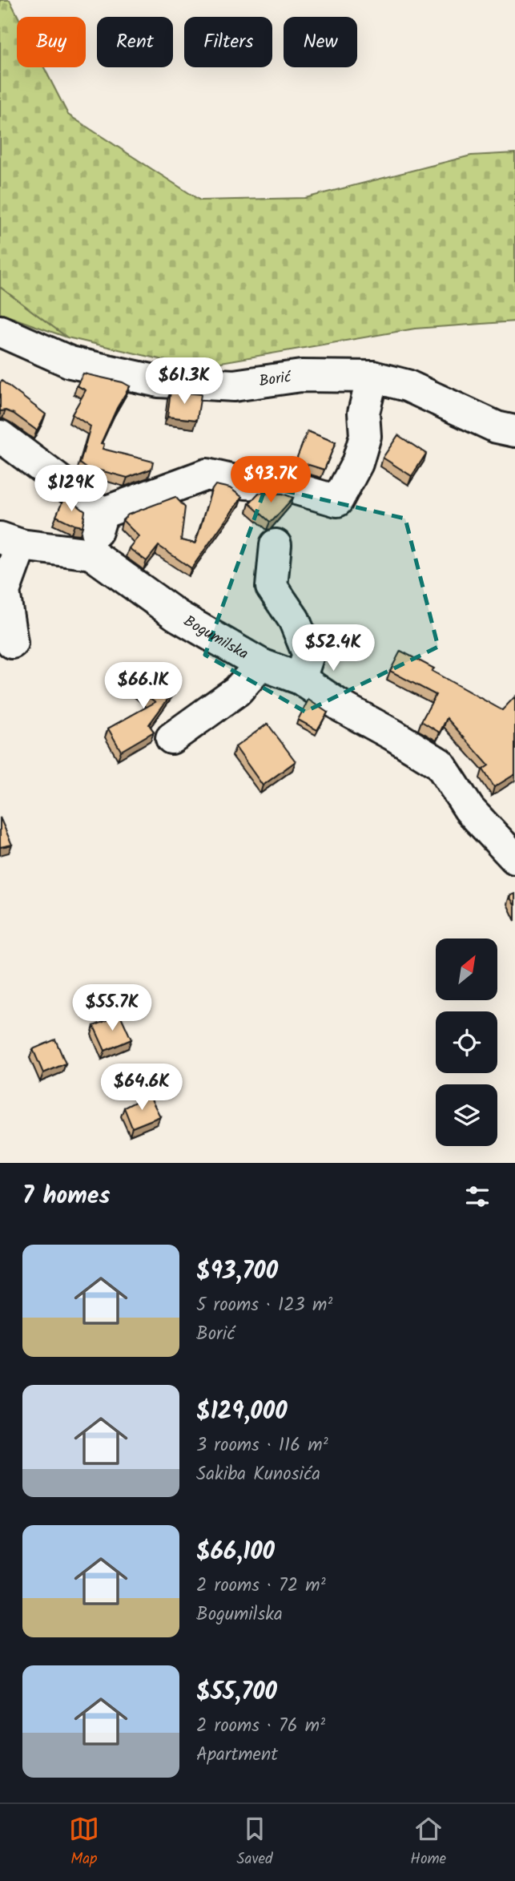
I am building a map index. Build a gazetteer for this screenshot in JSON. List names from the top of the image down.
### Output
{
  "streets": {
    "street": ["Borić", "Bogumilska"]
  },
  "north": "top right",
  "page": {
    "chip": [
      "Buy",
      "Rent",
      "Filters",
      "New"
    ],
    "price": [
      "$61.3K",
      "$93.7K",
      "$129K",
      "$52.4K",
      "$66.1K",
      "$55.7K",
      "$64.6K"
    ],
    "heading": "7 homes",
    "list": [
      {
        "name": "$93,700",
        "note": "5 rooms · 123 m² · Borić"
      },
      {
        "name": "$129,000",
        "note": "3 rooms · 116 m² · Sakiba Kunosića"
      },
      {
        "name": "$66,100",
        "note": "2 rooms · 72 m² · Bogumilska"
      },
      {
        "name": "$55,700",
        "note": "2 rooms · 76 m² · Apartment"
      }
    ],
    "tabs": ["Map", "Saved", "Home"]
  }
}
